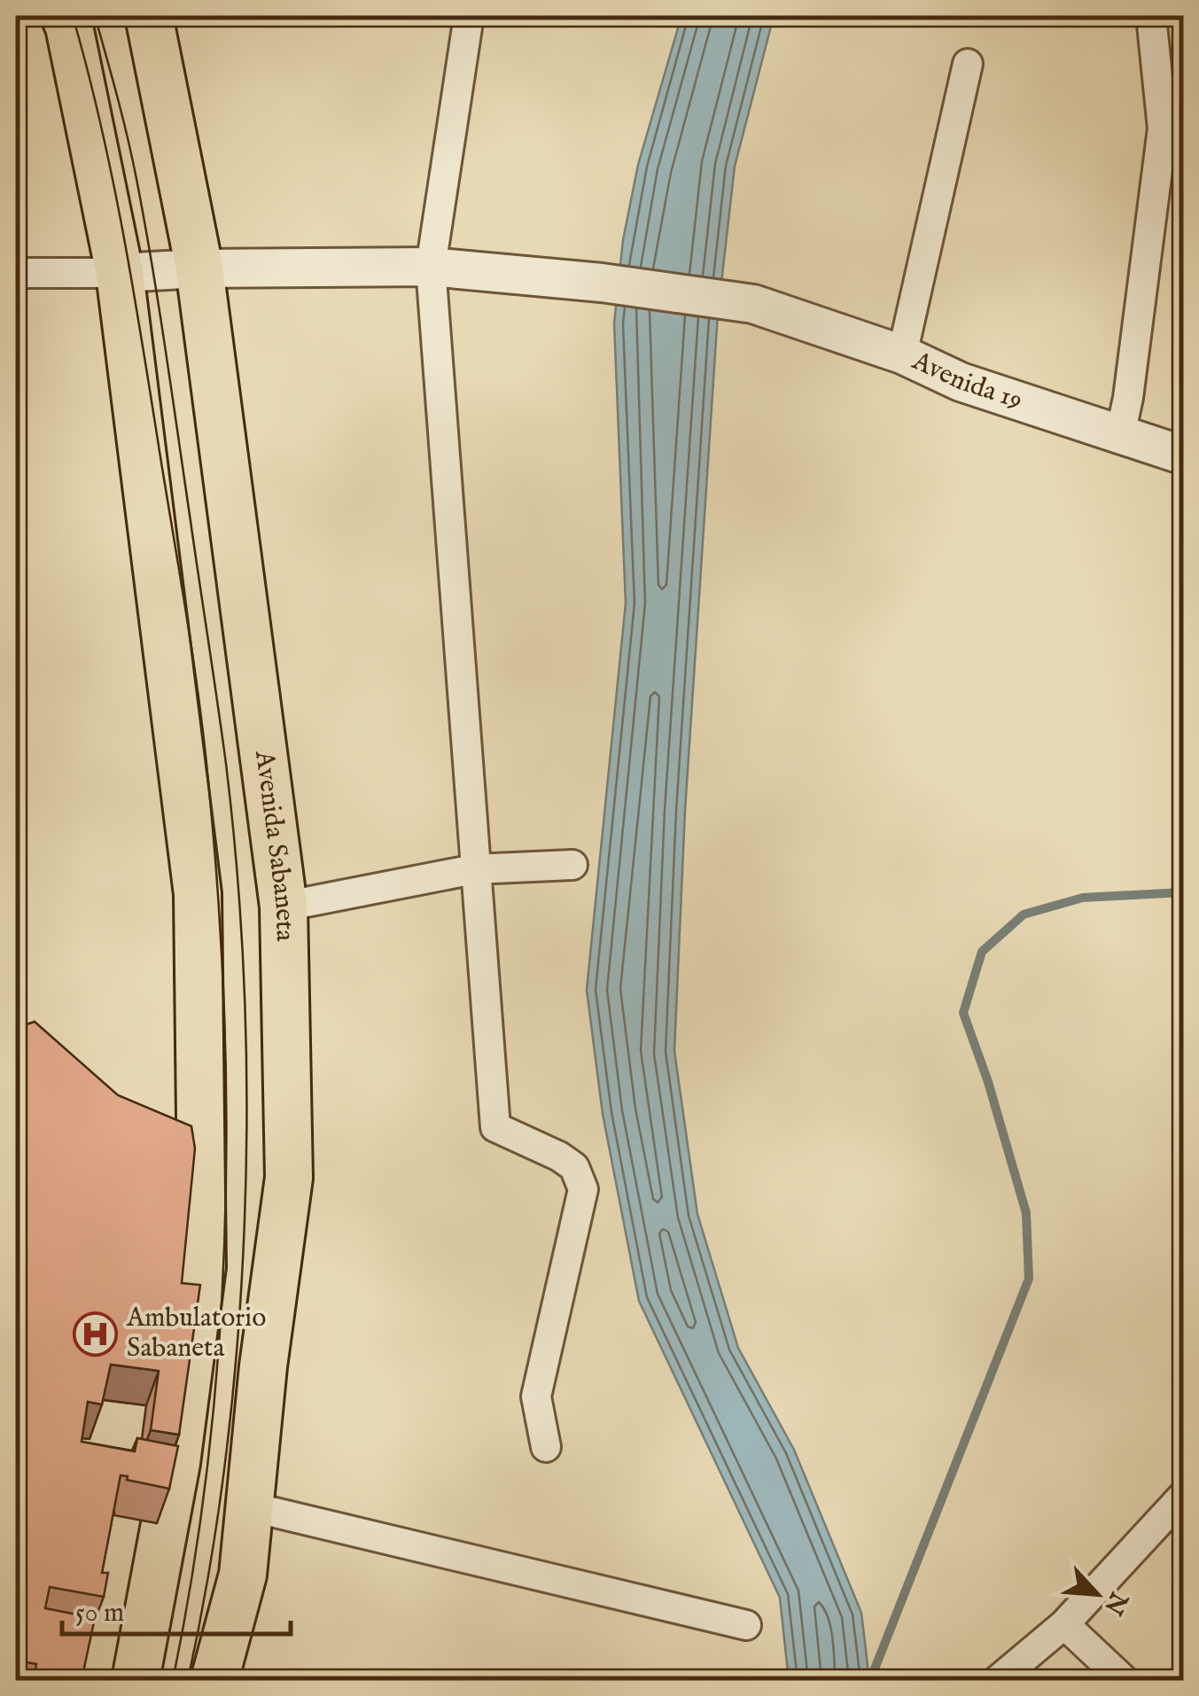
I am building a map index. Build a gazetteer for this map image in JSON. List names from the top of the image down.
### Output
{
  "streets": {
    "main road": ["Avenida Sabaneta"],
    "street": ["Avenida 19"]
  },
  "crossings": [
    ["Avenida 19", "Avenida Sabaneta"]
  ],
  "places": {
    "hospital": ["Ambulatorio Sabaneta"]
  },
  "scale_bar": "50 m",
  "north": "bottom right"
}
